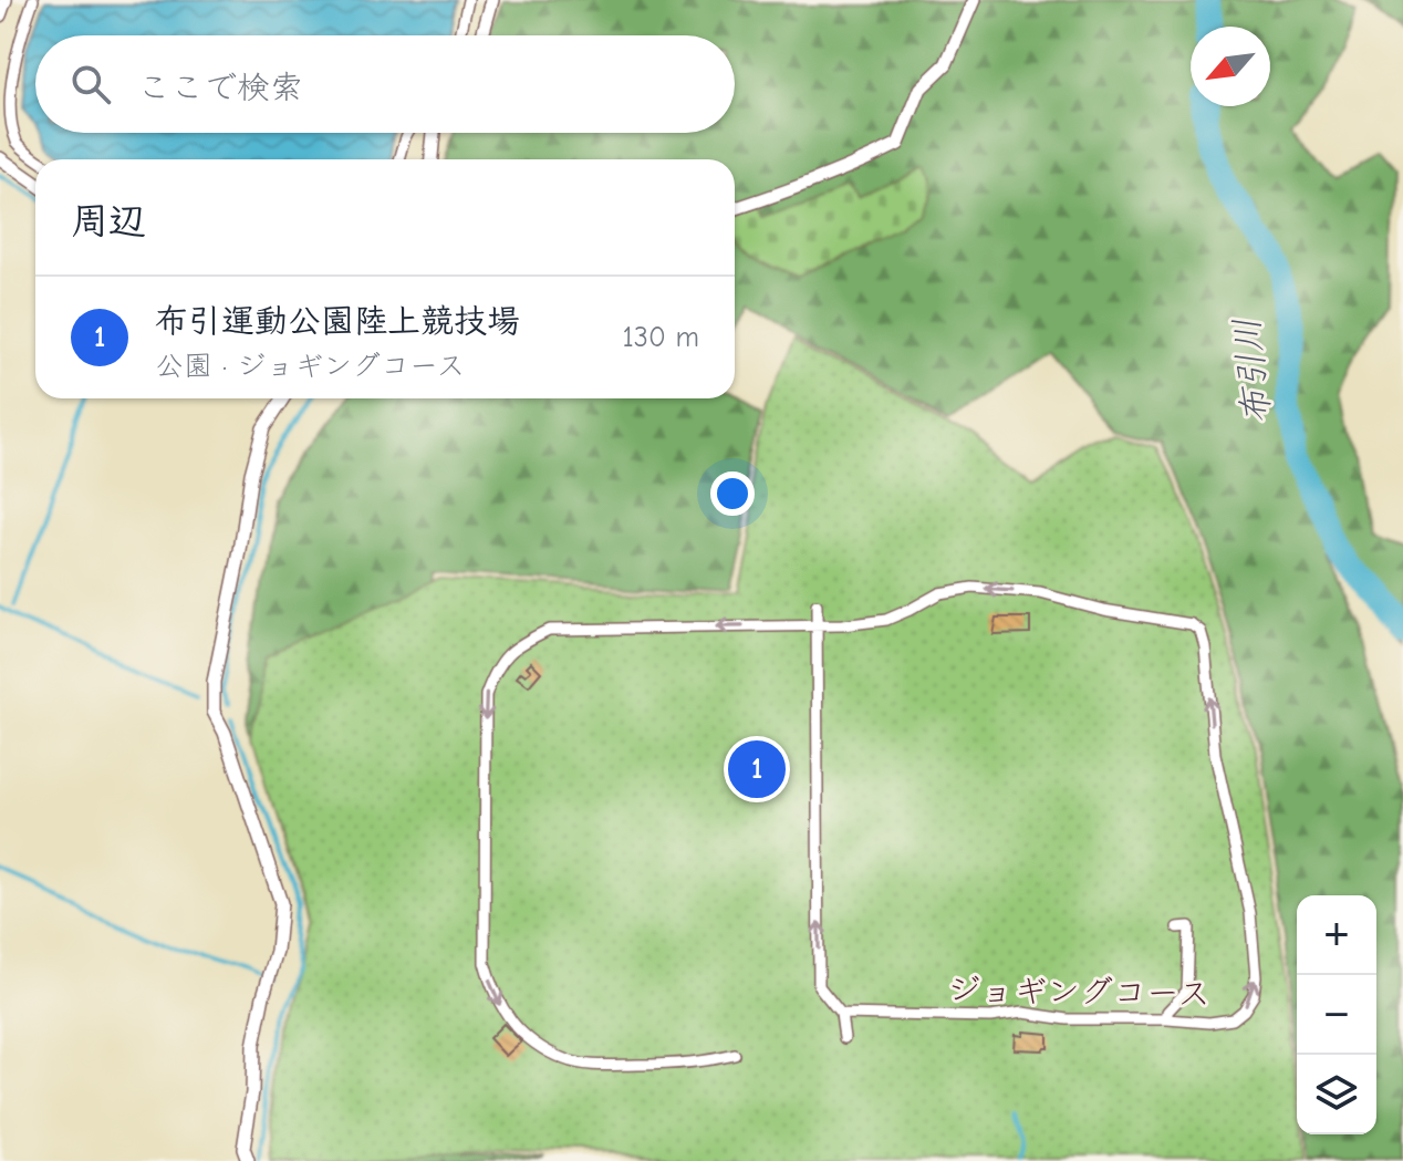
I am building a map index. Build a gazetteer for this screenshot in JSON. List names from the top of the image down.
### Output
{
  "streets": {
    "street": ["ジョギングコース"]
  },
  "water": ["布引川"],
  "north": "bottom left",
  "page": {
    "search": "ここで検索",
    "heading": "周辺",
    "list": [
      {
        "mark": "1",
        "name": "布引運動公園陸上競技場",
        "note": "公園 · ジョギングコース",
        "value": "130 m"
      }
    ],
    "pins": "1",
    "map_buttons": ["+", "−"]
  }
}
